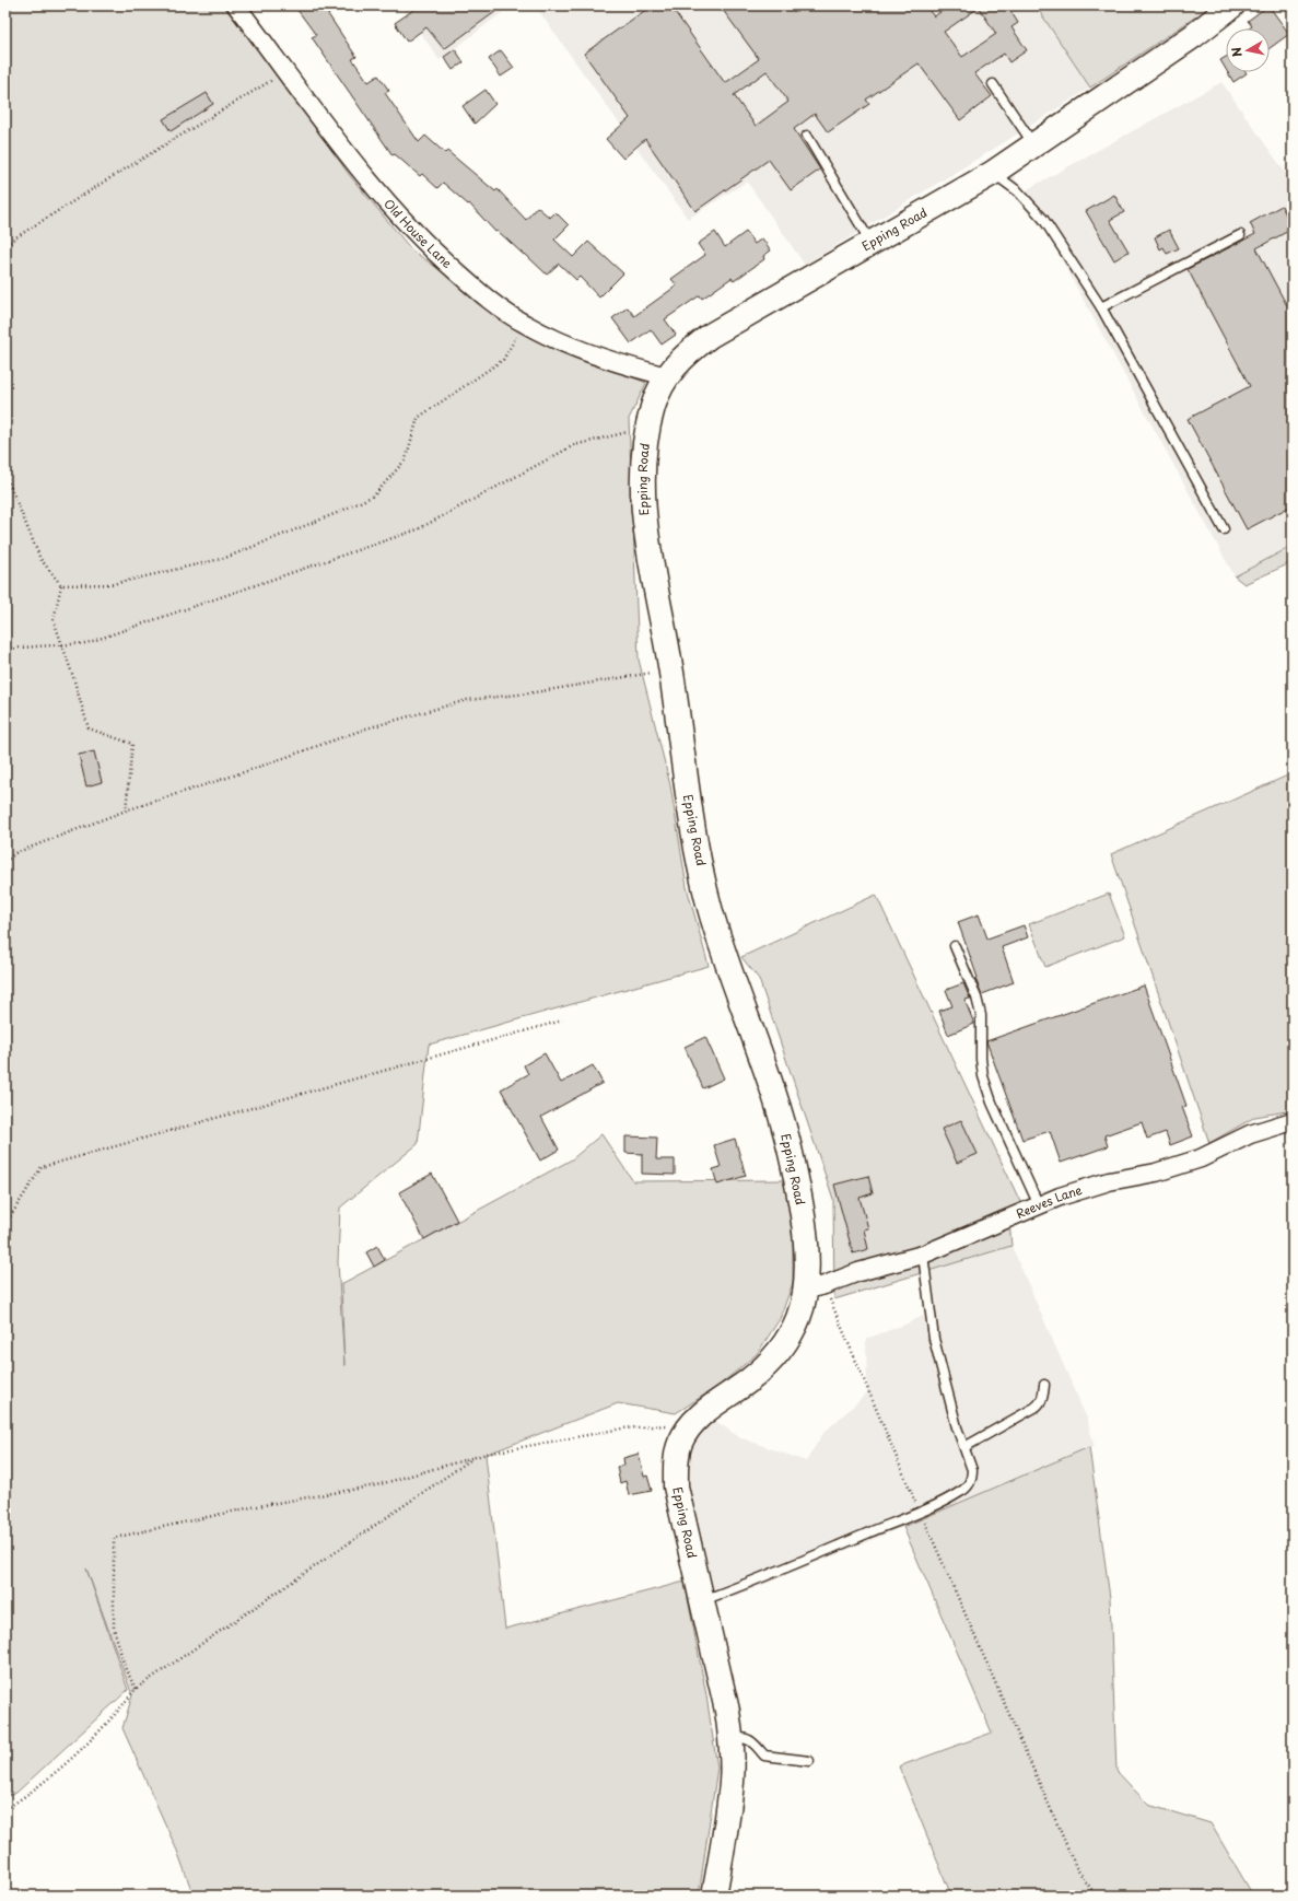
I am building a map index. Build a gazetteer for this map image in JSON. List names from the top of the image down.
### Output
{
  "streets": {
    "main road": ["Epping Road"],
    "street": ["Old House Lane", "Reeves Lane"]
  },
  "crossings": [
    ["Epping Road", "Old House Lane"],
    ["Epping Road", "Reeves Lane"]
  ],
  "north": "left"
}
